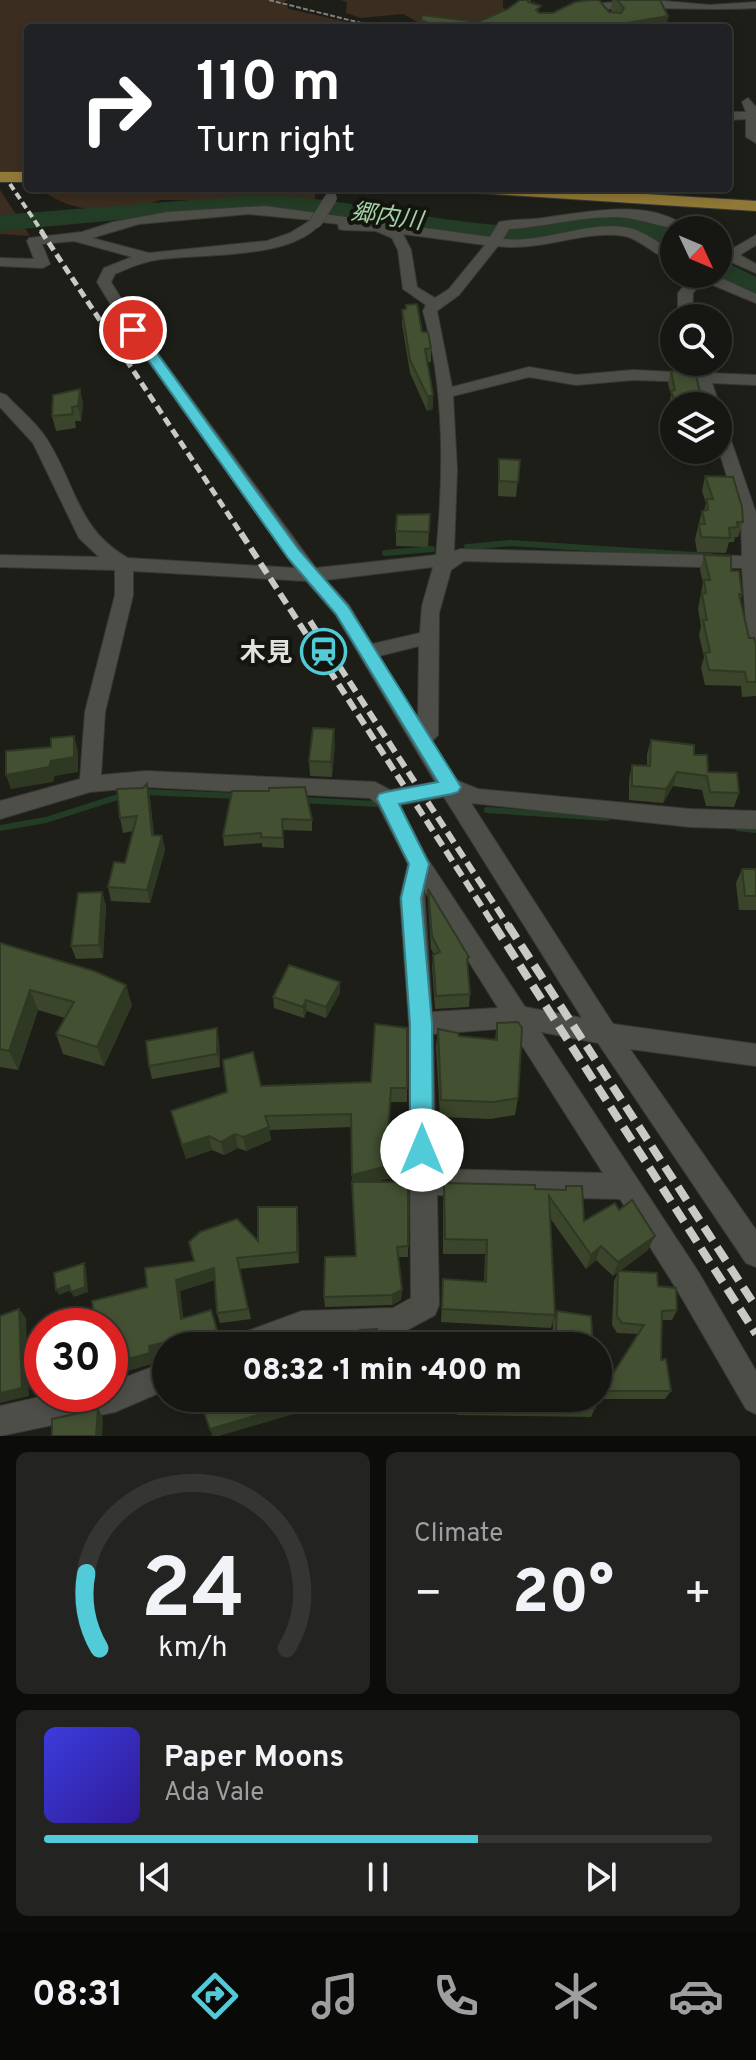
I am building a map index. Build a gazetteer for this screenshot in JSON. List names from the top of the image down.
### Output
{
  "water": ["郷内川"],
  "places": {
    "station": ["木見"]
  },
  "north": "bottom right",
  "page": {
    "turn": ["110 m", "Turn right"],
    "limit": "30",
    "trip": "08:32 · 1 min · 400 m",
    "tile": "Climate",
    "heat": ["−", "20°", "+"],
    "song": ["Paper Moons", "Ada Vale"],
    "tabs": "08:31",
    "gauge": ["24", "km/h"]
  }
}
